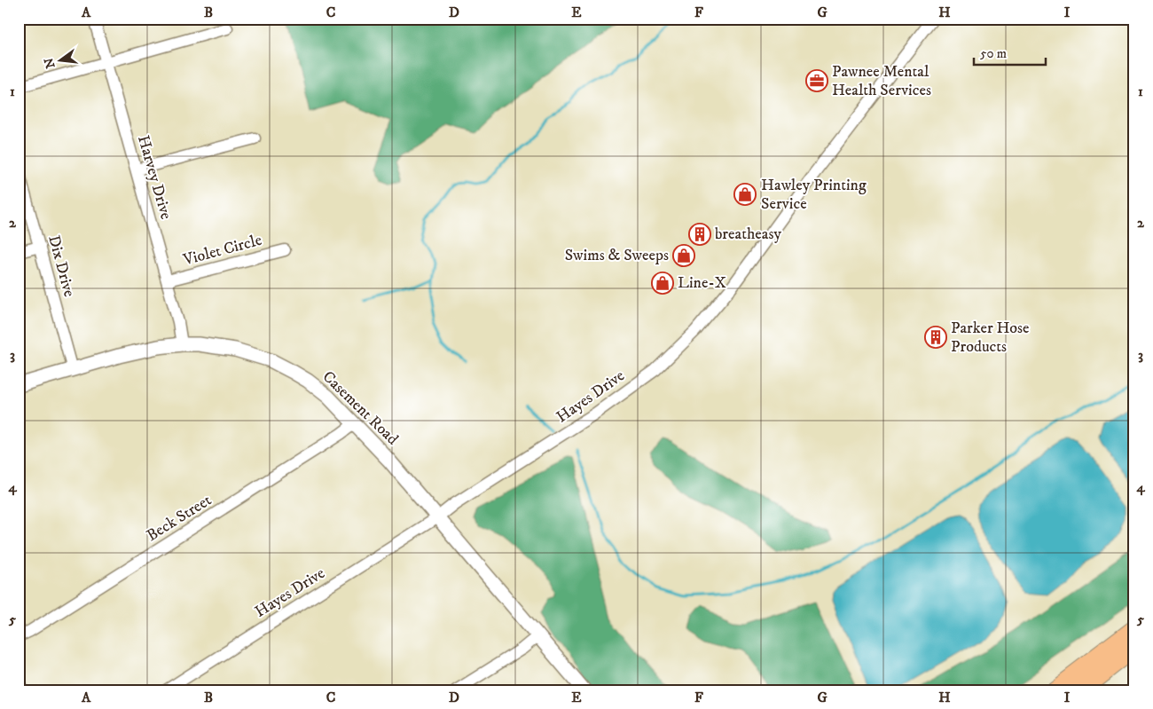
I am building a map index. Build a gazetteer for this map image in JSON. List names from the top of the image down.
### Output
{
  "streets": {
    "street": [
      "Harvey Drive",
      "Violet Circle",
      "Dix Drive",
      "Hayes Drive",
      "Casement Road",
      "Beck Street"
    ]
  },
  "crossings": [
    ["Harvey Drive", "Violet Circle"],
    ["Harvey Drive", "Casement Road"],
    ["Dix Drive", "Casement Road"],
    ["Hayes Drive", "Casement Road"],
    ["Casement Road", "Beck Street"]
  ],
  "places": {
    "office": ["Pawnee Mental Health Services"],
    "shop": ["Hawley Printing Service", "Swims & Sweeps", "Line-X"],
    "building": ["breatheasy", "Parker Hose Products"]
  },
  "scale_bar": "50 m",
  "north": "left",
  "grid": {
    "columns": [
      "A",
      "B",
      "C",
      "D",
      "E",
      "F",
      "G",
      "H",
      "I"
    ],
    "rows": [
      "1",
      "2",
      "3",
      "4",
      "5"
    ]
  }
}
